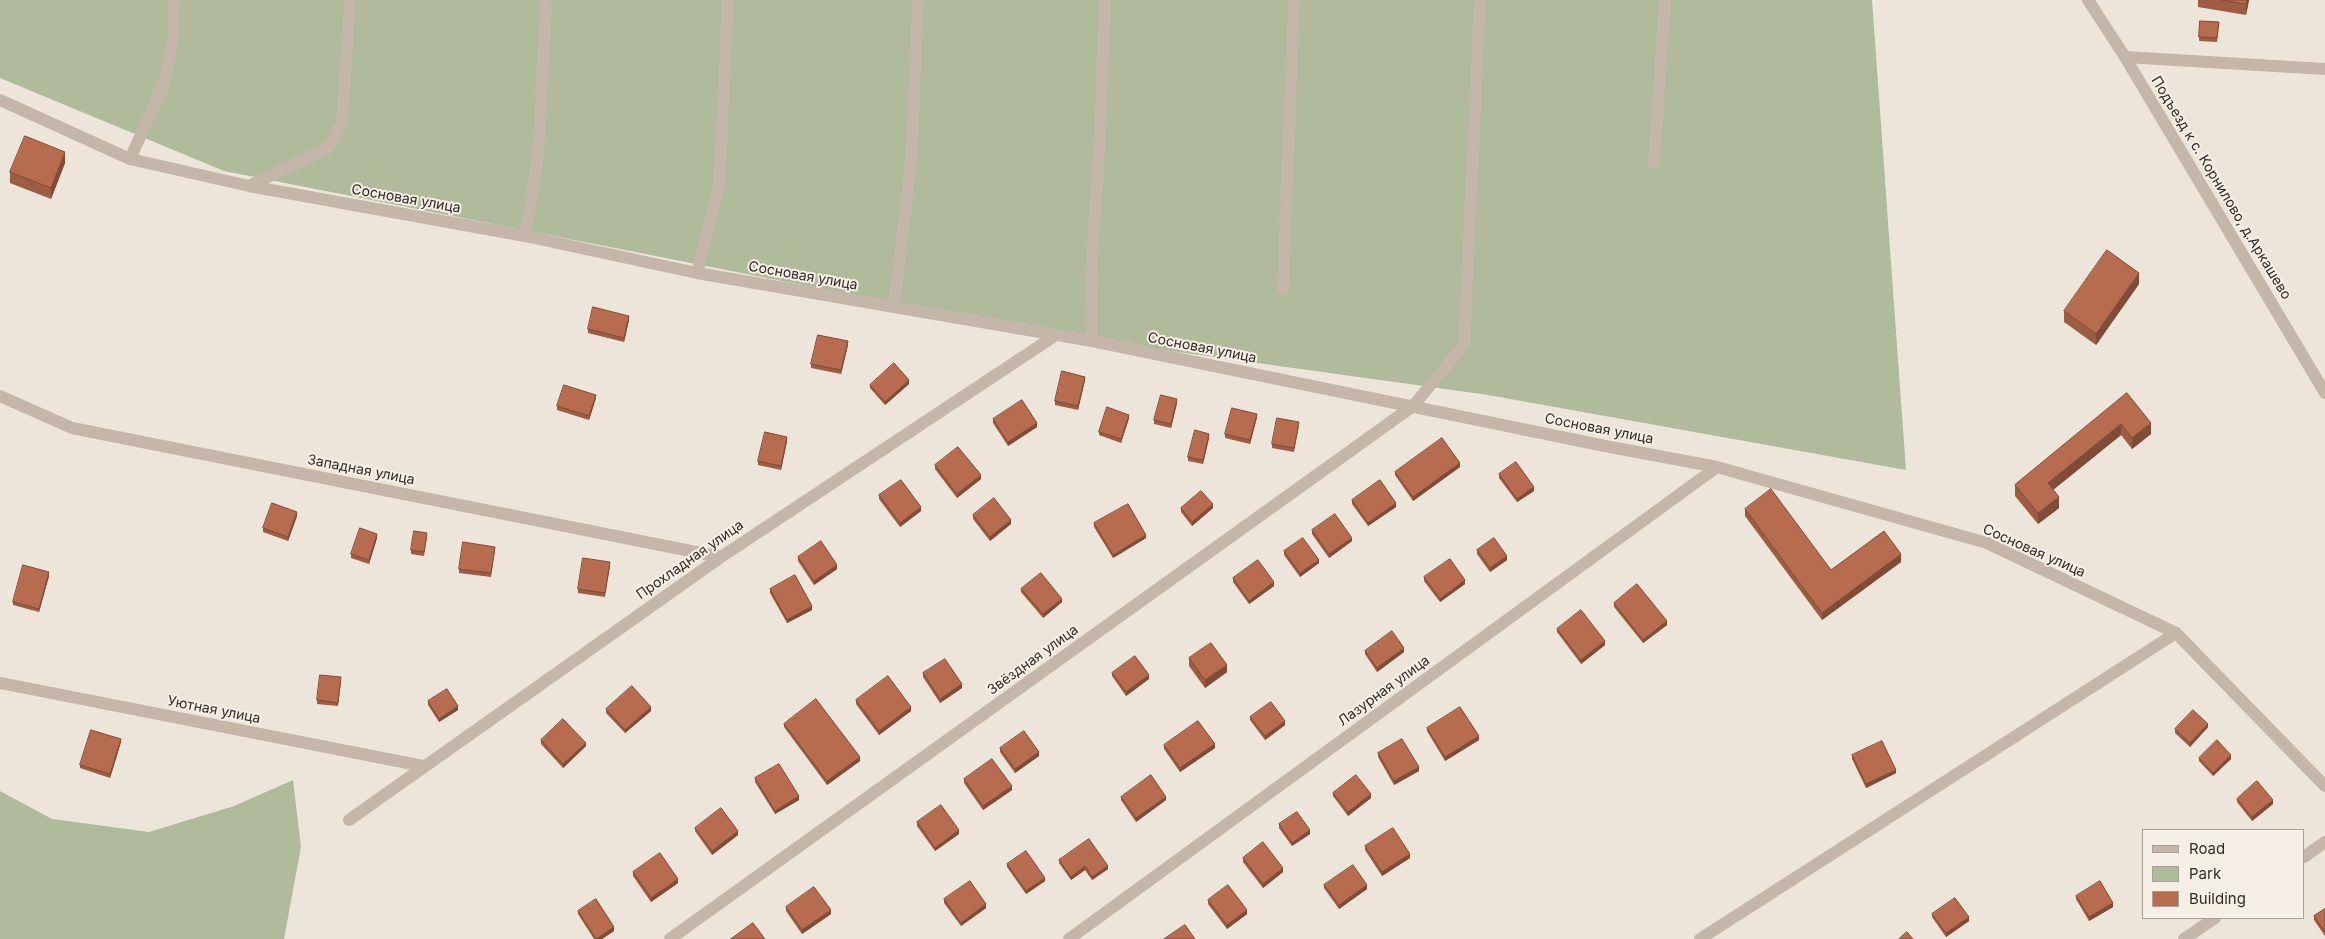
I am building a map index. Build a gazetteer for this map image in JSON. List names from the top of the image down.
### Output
{
  "streets": {
    "street": [
      "Подъезд к с. Корнилово, д.Аркашево",
      "Сосновая улица",
      "Западная улица",
      "Прохладная улица",
      "Звёздная улица",
      "Лазурная улица",
      "Уютная улица"
    ]
  },
  "crossings": [
    ["Сосновая улица", "Прохладная улица"],
    ["Сосновая улица", "Звёздная улица"],
    ["Сосновая улица", "Лазурная улица"],
    ["Западная улица", "Прохладная улица"],
    ["Прохладная улица", "Уютная улица"]
  ],
  "legend": ["Road", "Park", "Building"]
}
